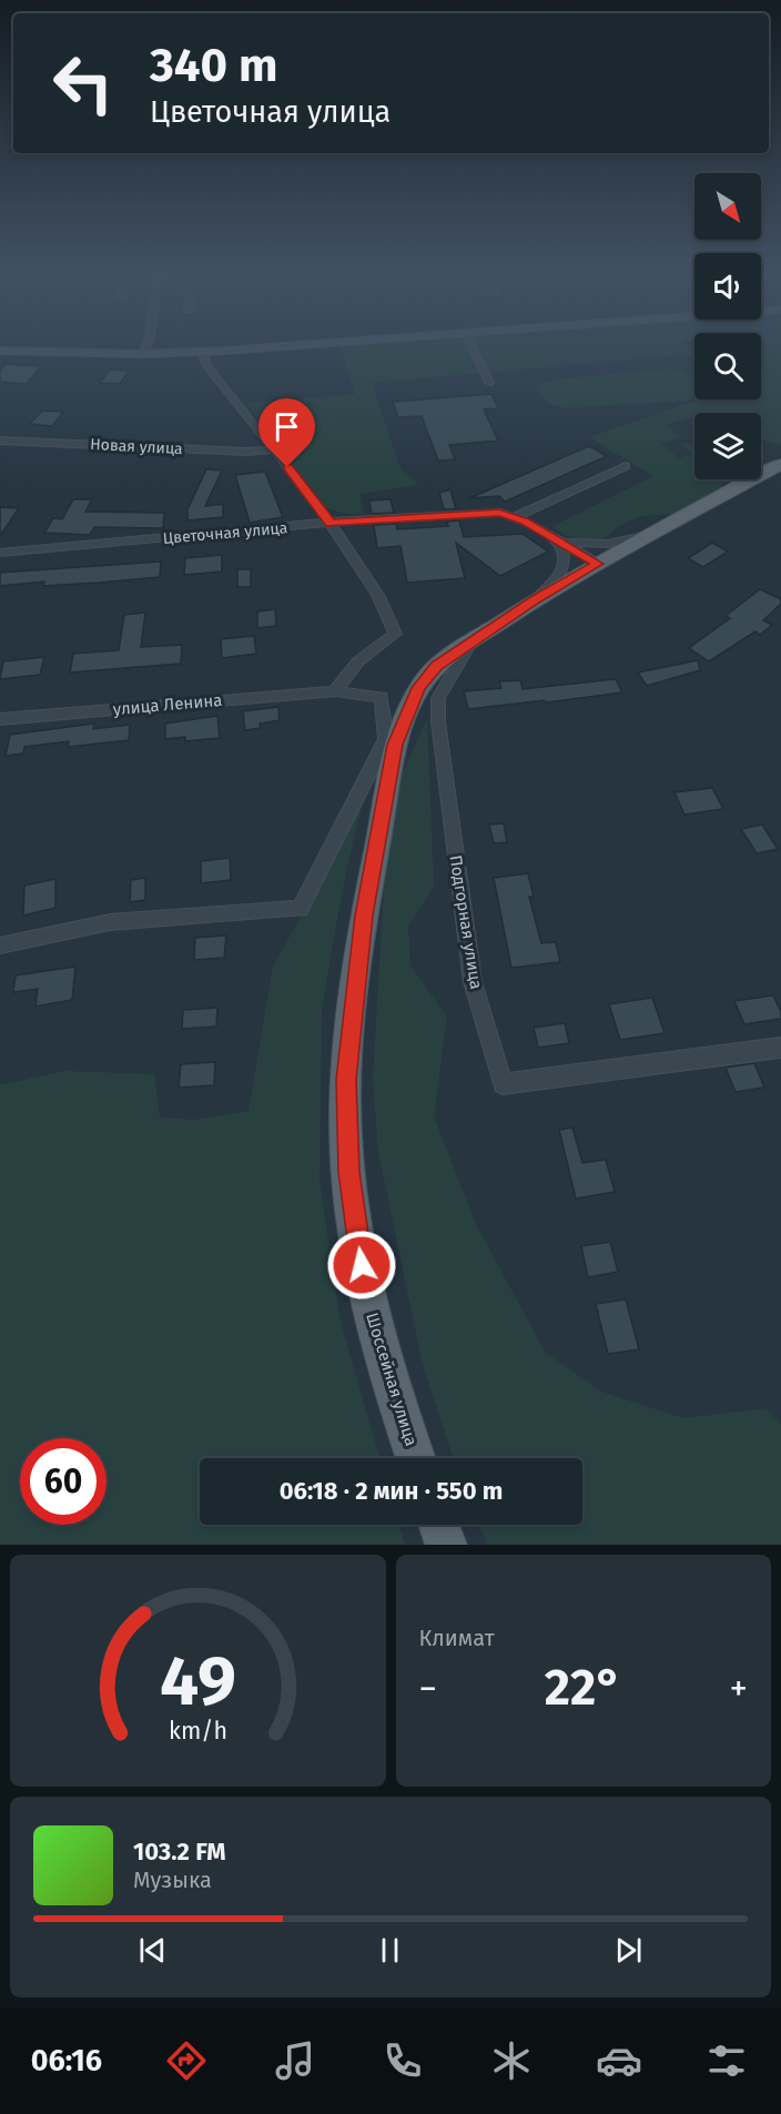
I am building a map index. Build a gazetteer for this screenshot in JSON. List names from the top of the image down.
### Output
{
  "streets": {
    "main road": ["Шоссейная улица"],
    "street": [
      "Новая улица",
      "Цветочная улица",
      "улица Ленина",
      "Подгорная улица"
    ]
  },
  "crossings": [
    ["Цветочная улица", "Шоссейная улица"],
    ["Подгорная улица", "Шоссейная улица"]
  ],
  "north": "bottom right",
  "page": {
    "turn": ["340 m", "Цветочная улица"],
    "limit": "60",
    "trip": "06:18 · 2 мин · 550 m",
    "tile": "Климат",
    "heat": ["−", "22°", "+"],
    "song": ["103.2 FM", "Музыка"],
    "tabs": "06:16",
    "gauge": ["49", "km/h"]
  }
}
